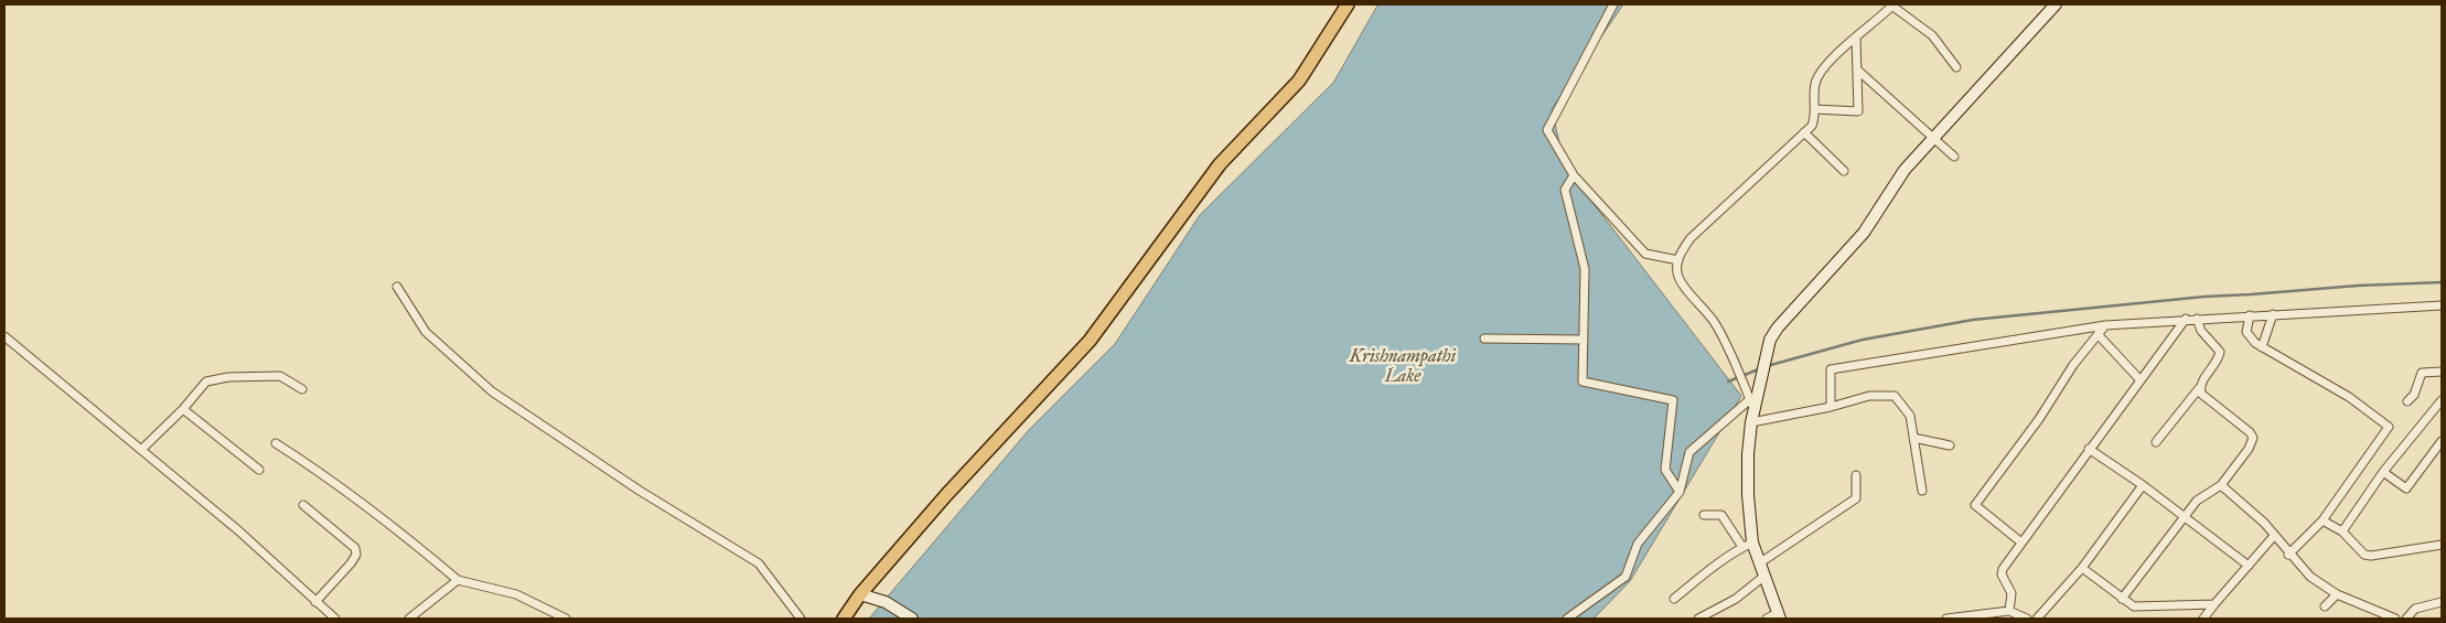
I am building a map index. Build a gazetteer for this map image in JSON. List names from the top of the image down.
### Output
{
  "water": ["Krishnampathi Lake"]
}
